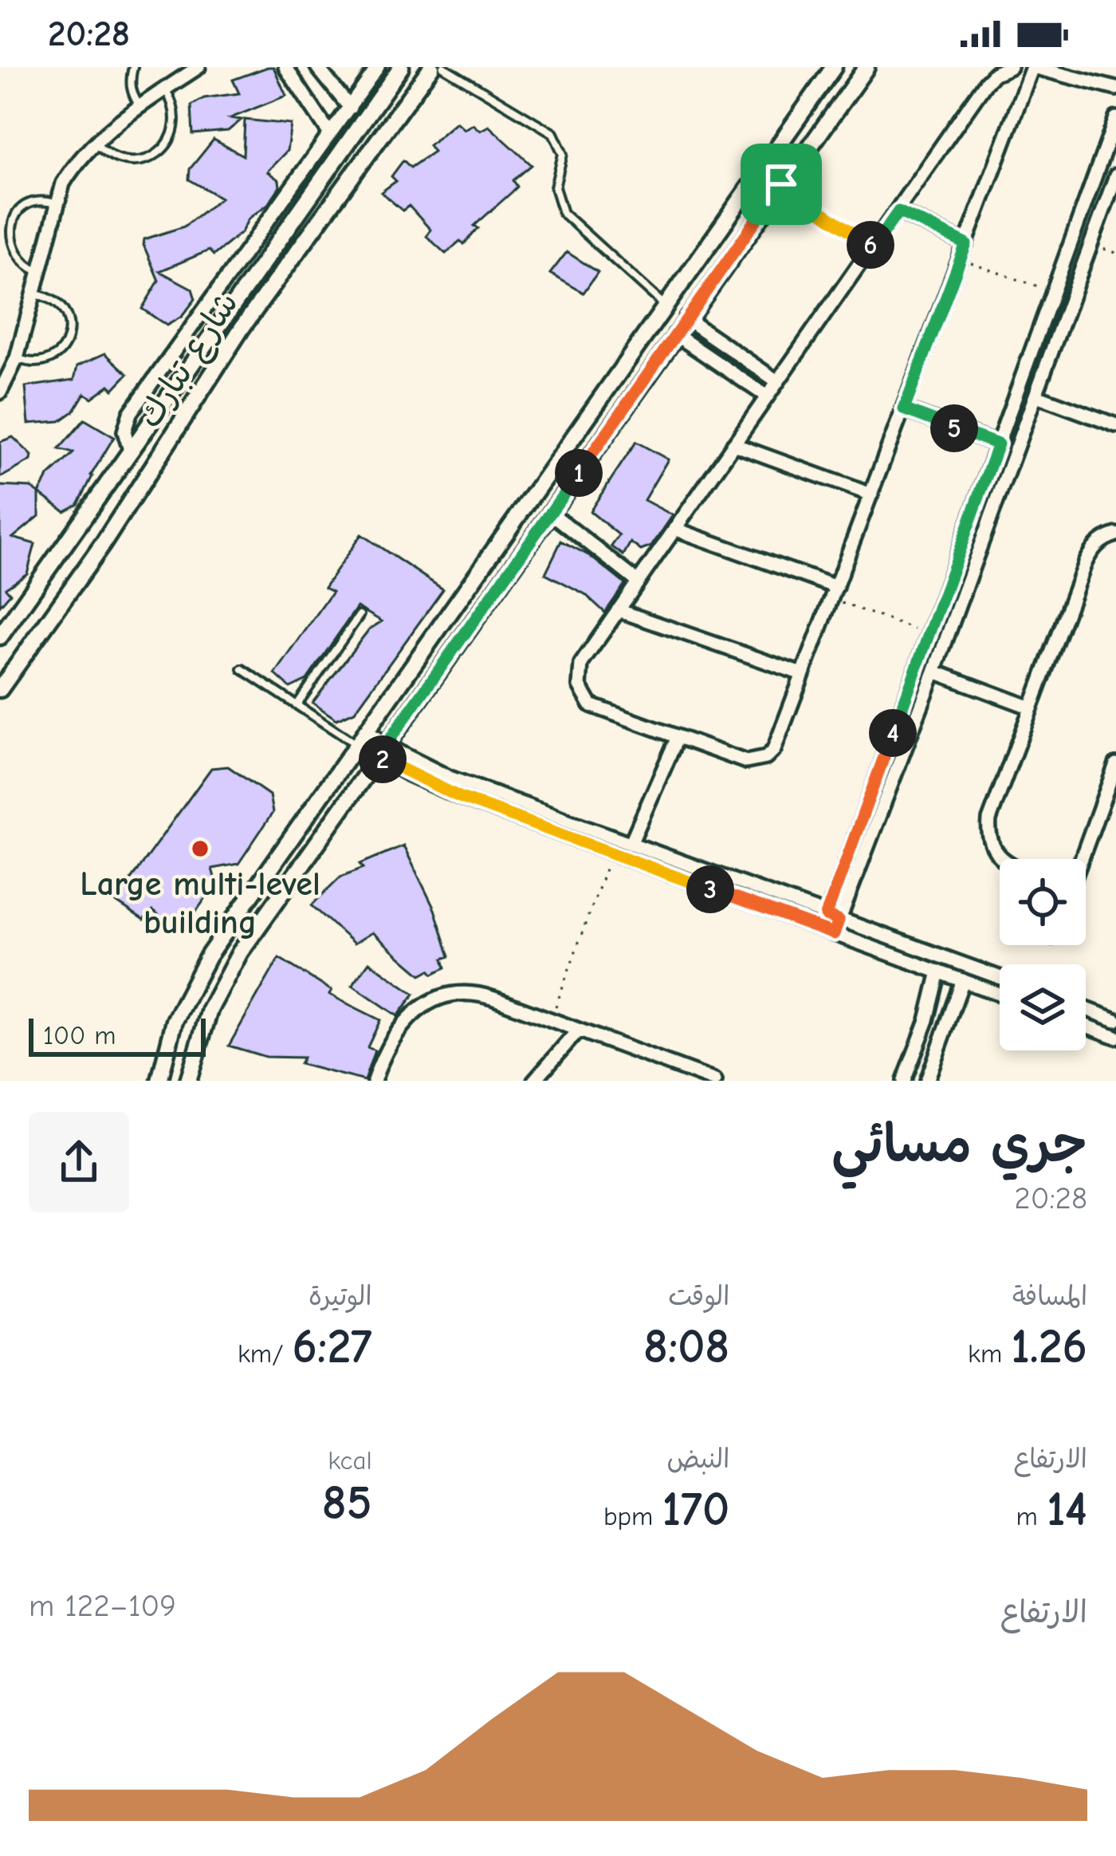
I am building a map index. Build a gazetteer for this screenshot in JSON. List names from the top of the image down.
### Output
{
  "streets": {
    "street": ["شارع تبارك"]
  },
  "places": ["Large multi-level building"],
  "scale_bar": "100 m",
  "page": {
    "status": "20:28",
    "pins": [
      "6",
      "5",
      "1",
      "4",
      "2",
      "3"
    ],
    "scale": "100 m",
    "heading": ["جري مسائي", "20:28"],
    "stats": [
      ["المسافة", "1.26 km"],
      ["الوقت", "8:08"],
      ["الوتيرة", "6:27 /km"],
      ["الارتفاع", "14 m"],
      ["النبض", "170 bpm"],
      ["kcal", "85"]
    ],
    "chart": ["الارتفاع", "109–122 m"]
  }
}
